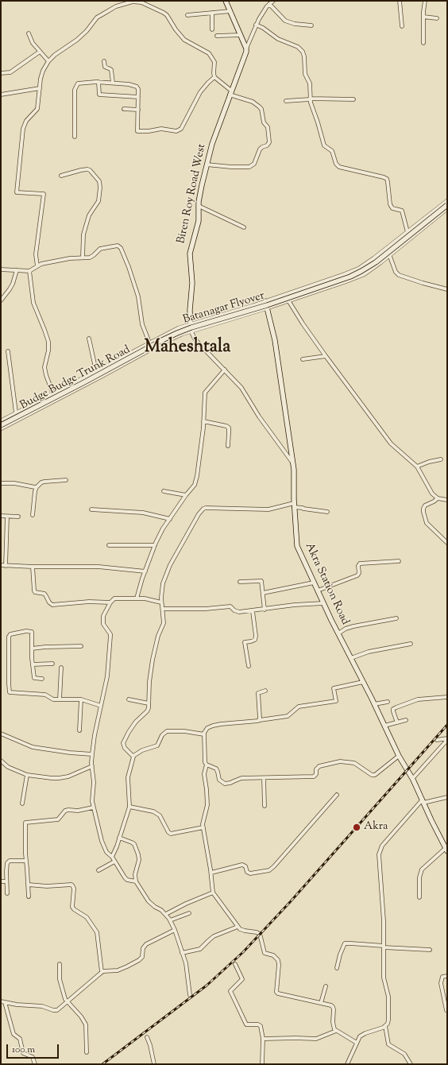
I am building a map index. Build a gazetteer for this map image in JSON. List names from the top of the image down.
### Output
{
  "streets": {
    "main road": ["Biren Roy Road West", "Batanagar Flyover", "Akra Station Road"],
    "street": ["Budge Budge Trunk Road"]
  },
  "crossings": [
    ["Biren Roy Road West", "Budge Budge Trunk Road"],
    ["Budge Budge Trunk Road", "Akra Station Road"]
  ],
  "districts": ["Maheshtala"],
  "places": ["Akra"],
  "scale_bar": "100 m"
}
